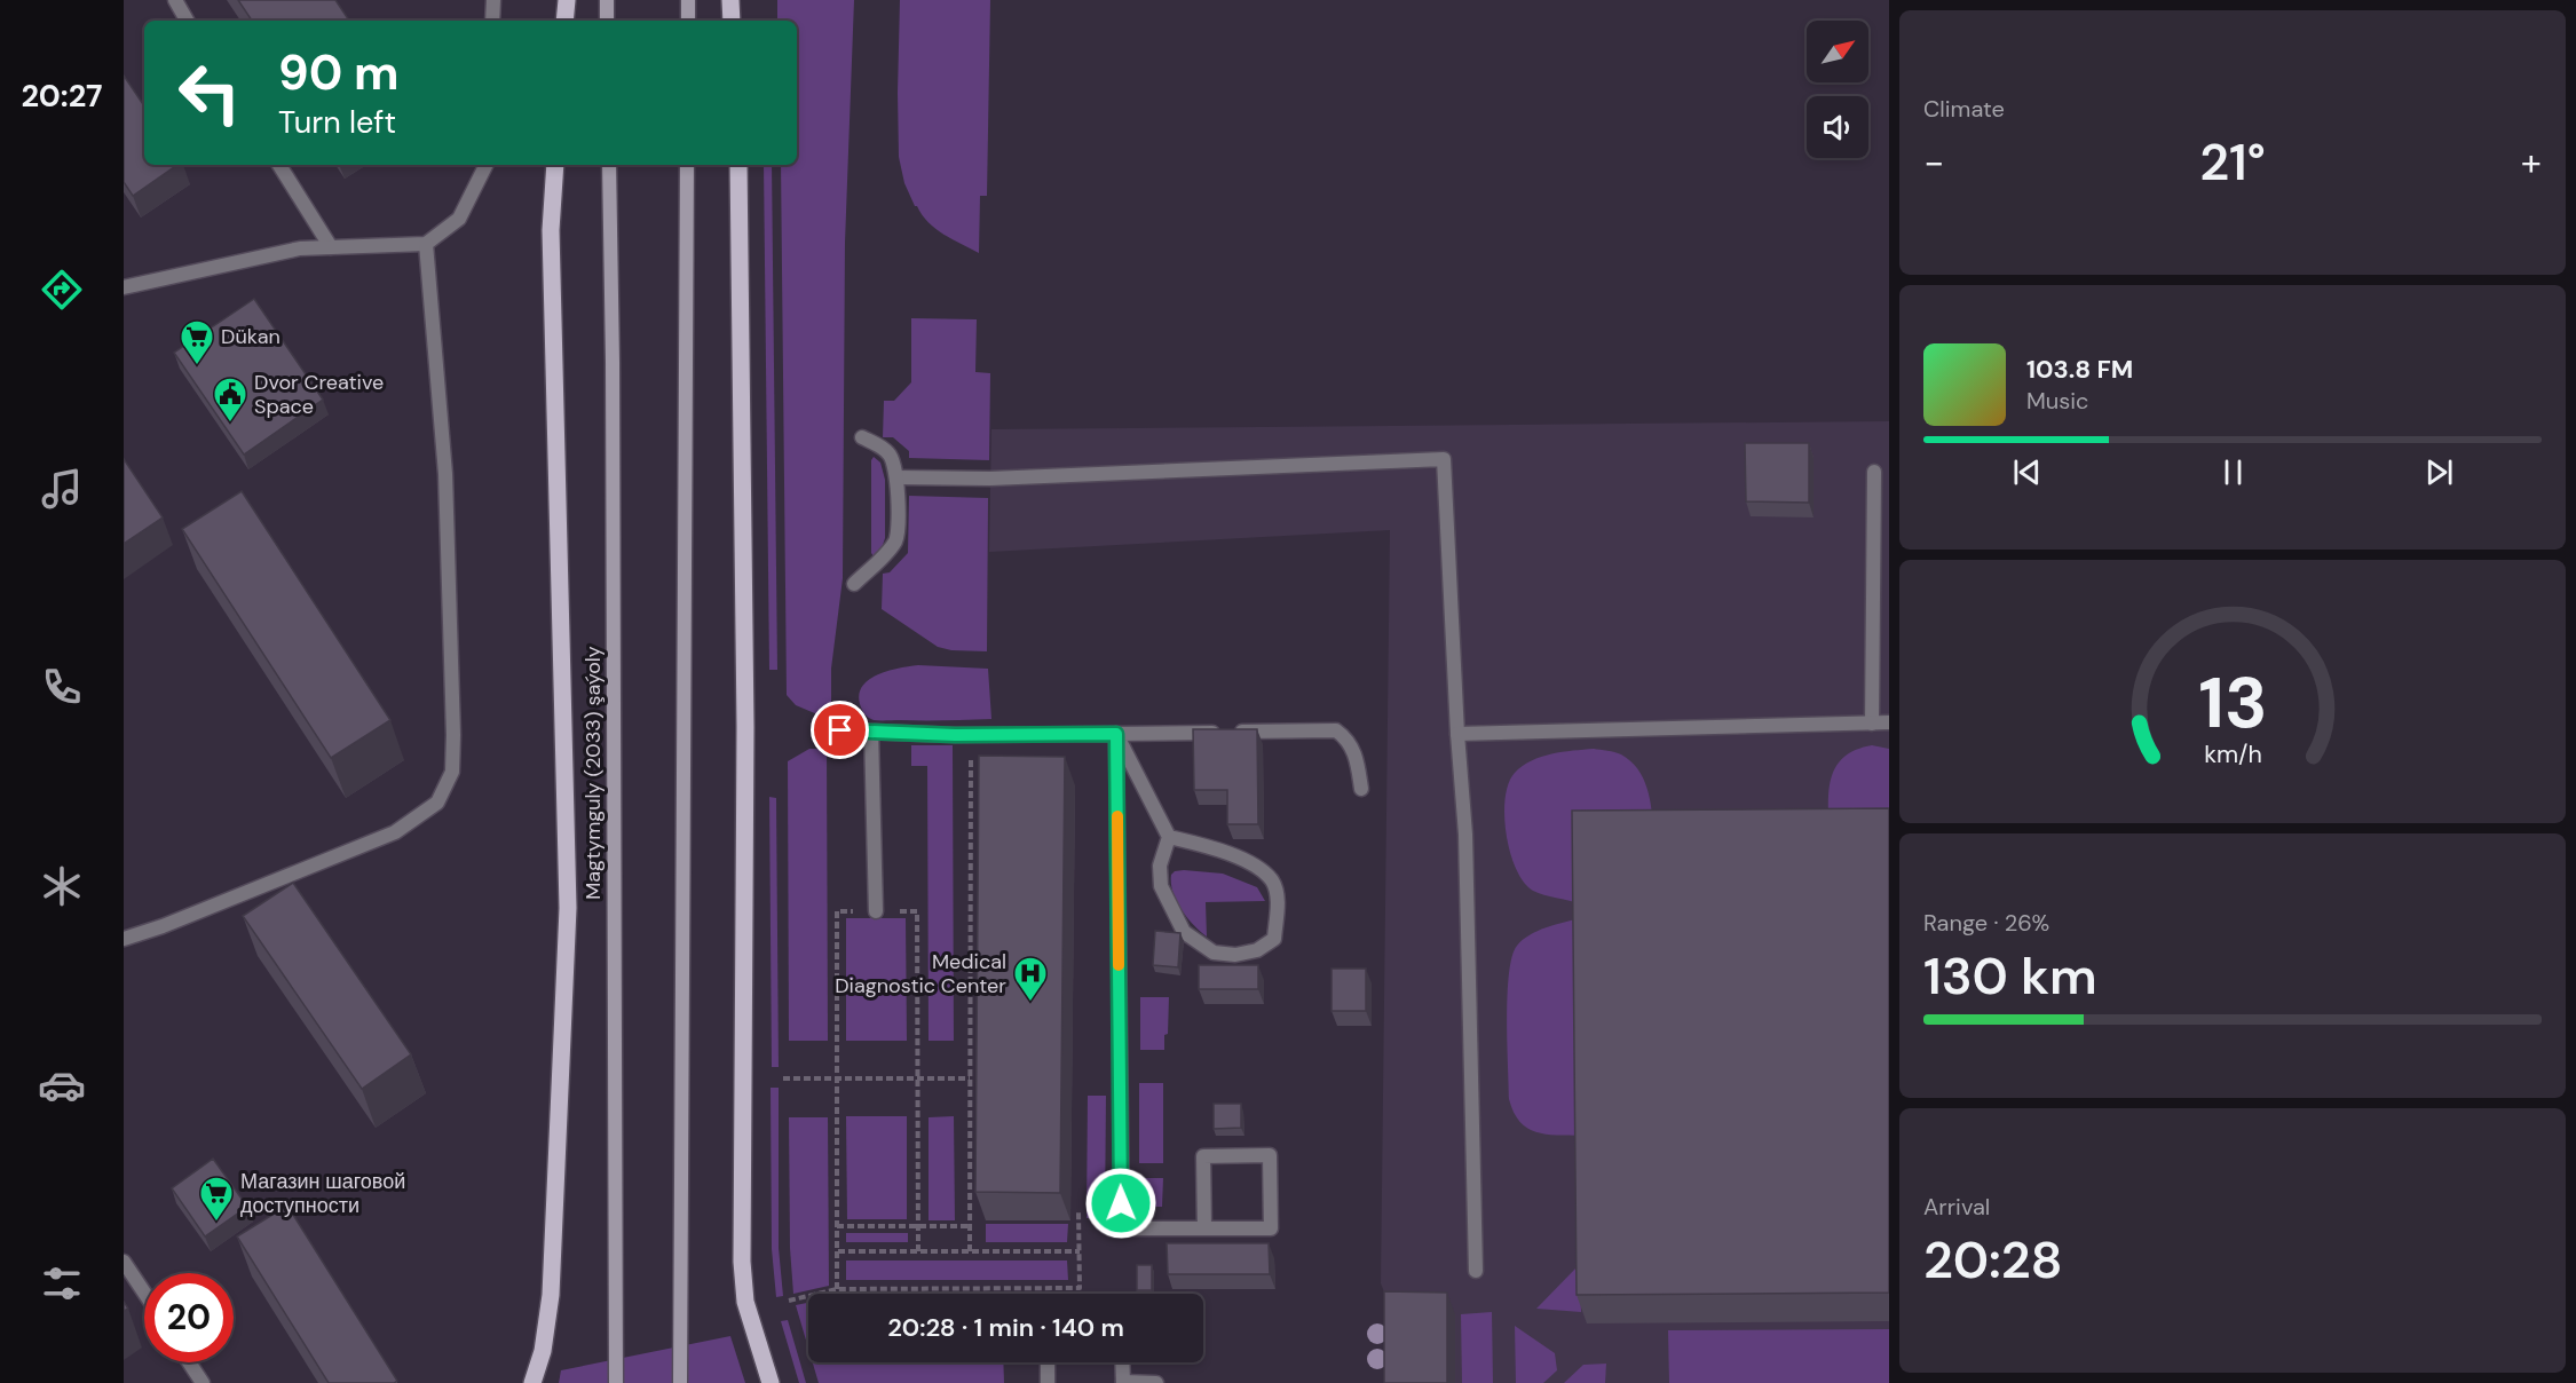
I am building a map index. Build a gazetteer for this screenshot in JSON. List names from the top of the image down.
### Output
{
  "streets": {
    "main road": ["Magtymguly (2033) şaýoly"]
  },
  "places": {
    "supermarket": ["Dükan", "Магазин шаговой доступности"],
    "public building": ["Dvor Creative Space"],
    "hospital": ["Medical Diagnostic Center"]
  },
  "north": "top right",
  "page": {
    "tabs": "20:27",
    "tile": [
      "Climate",
      ["Range · 26%", "130 km"],
      ["Arrival", "20:28"]
    ],
    "turn": ["90 m", "Turn left"],
    "heat": ["−", "21°", "+"],
    "song": ["103.8 FM", "Music"],
    "limit": "20",
    "trip": "20:28 · 1 min · 140 m",
    "gauge": ["13", "km/h"]
  }
}
